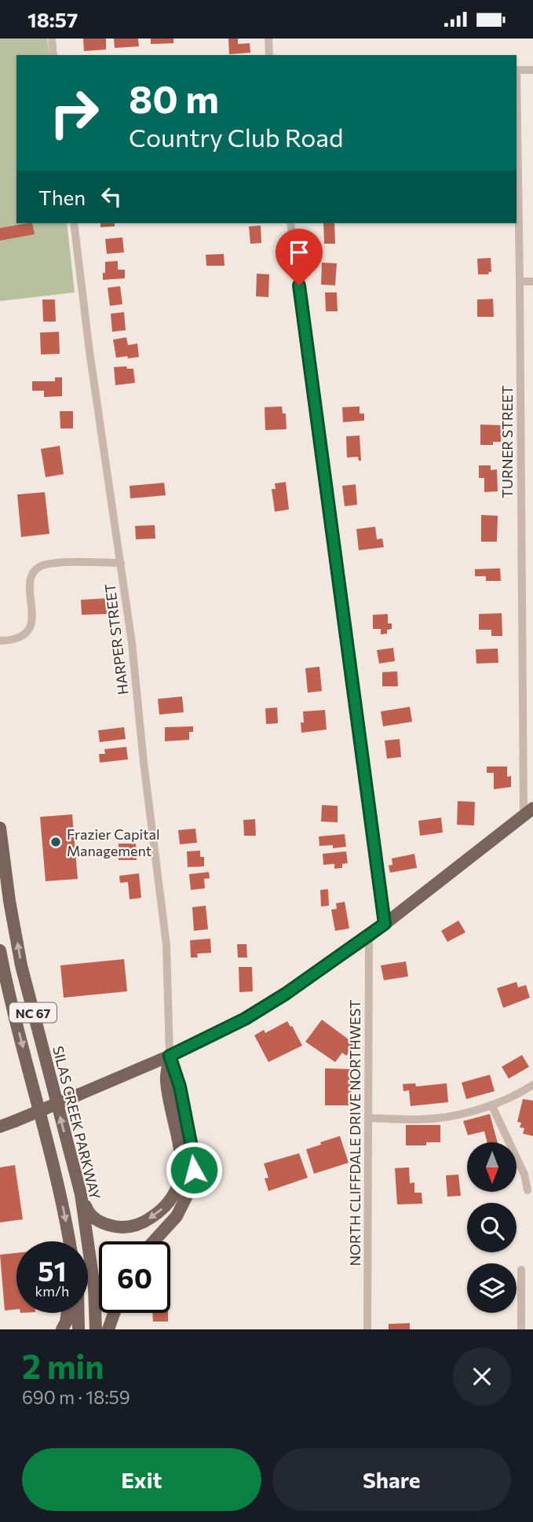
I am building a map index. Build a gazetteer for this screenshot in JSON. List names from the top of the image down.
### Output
{
  "streets": {
    "main road": ["NC 67", "SILAS CREEK PARKWAY"],
    "street": ["TURNER STREET", "HARPER STREET", "NORTH CLIFFDALE DRIVE NORTHWEST"]
  },
  "places": ["Frazier Capital Management"],
  "north": "bottom",
  "page": {
    "status": "18:57",
    "turn": ["80 m", "Country Club Road"],
    "then": "Then",
    "speed": "51 km/h",
    "limit": "60",
    "heading": ["2 min", "690 m · 18:59"],
    "buttons": ["Exit", "Share"]
  }
}
